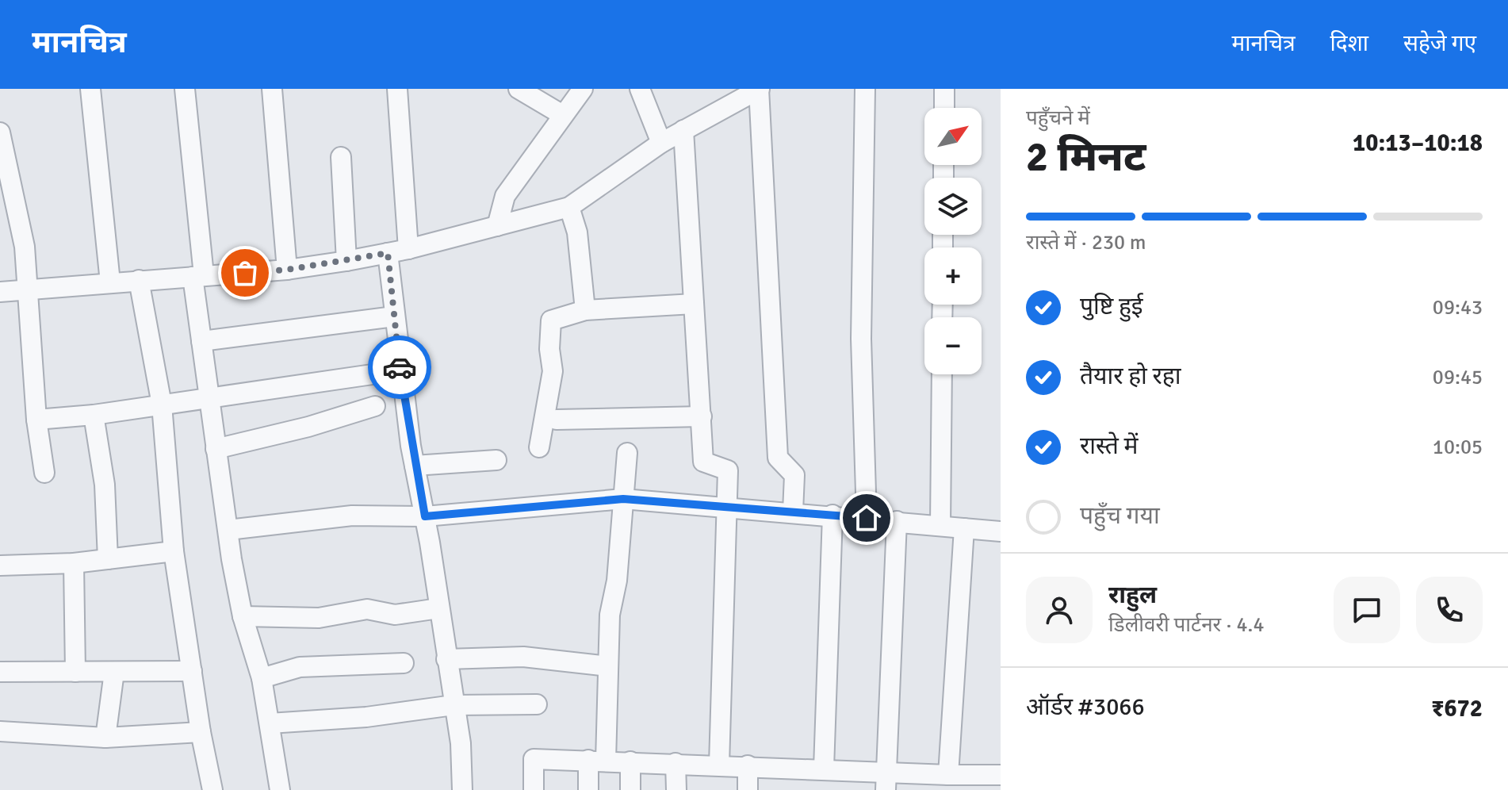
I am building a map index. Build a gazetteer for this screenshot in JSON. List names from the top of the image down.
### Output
{
  "north": "top right",
  "page": {
    "header": "मानचित्र",
    "nav": ["मानचित्र", "दिशा", "सहेजे गए"],
    "heading": ["2 मिनट", "पहुँचने में", "10:13–10:18"],
    "panel": [
      "राहुल",
      "डिलीवरी पार्टनर · 4.4",
      "ऑर्डर #3066",
      "₹672"
    ],
    "map_buttons": ["+", "−"],
    "bar": "रास्ते में · 230 m",
    "list": [
      ["पुष्टि हुई", "09:43"],
      ["तैयार हो रहा", "09:45"],
      ["रास्ते में", "10:05"],
      "पहुँच गया"
    ]
  }
}
